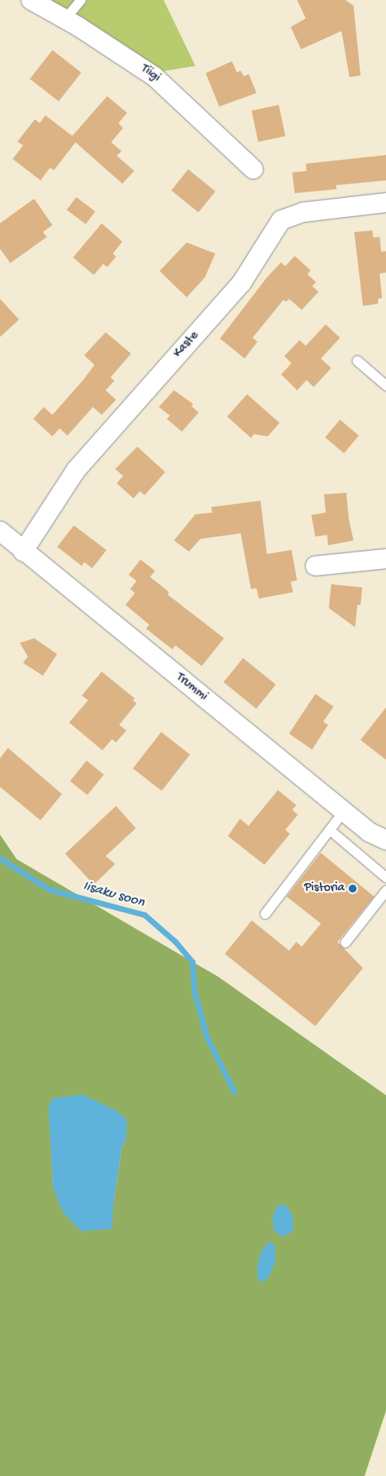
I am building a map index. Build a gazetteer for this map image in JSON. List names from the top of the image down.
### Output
{
  "streets": {
    "street": ["Tiigi", "Kaste", "Trummi"]
  },
  "crossings": [
    ["Kaste", "Trummi"]
  ],
  "water": ["Iisaku soon"],
  "places": ["Pistoria"]
}
